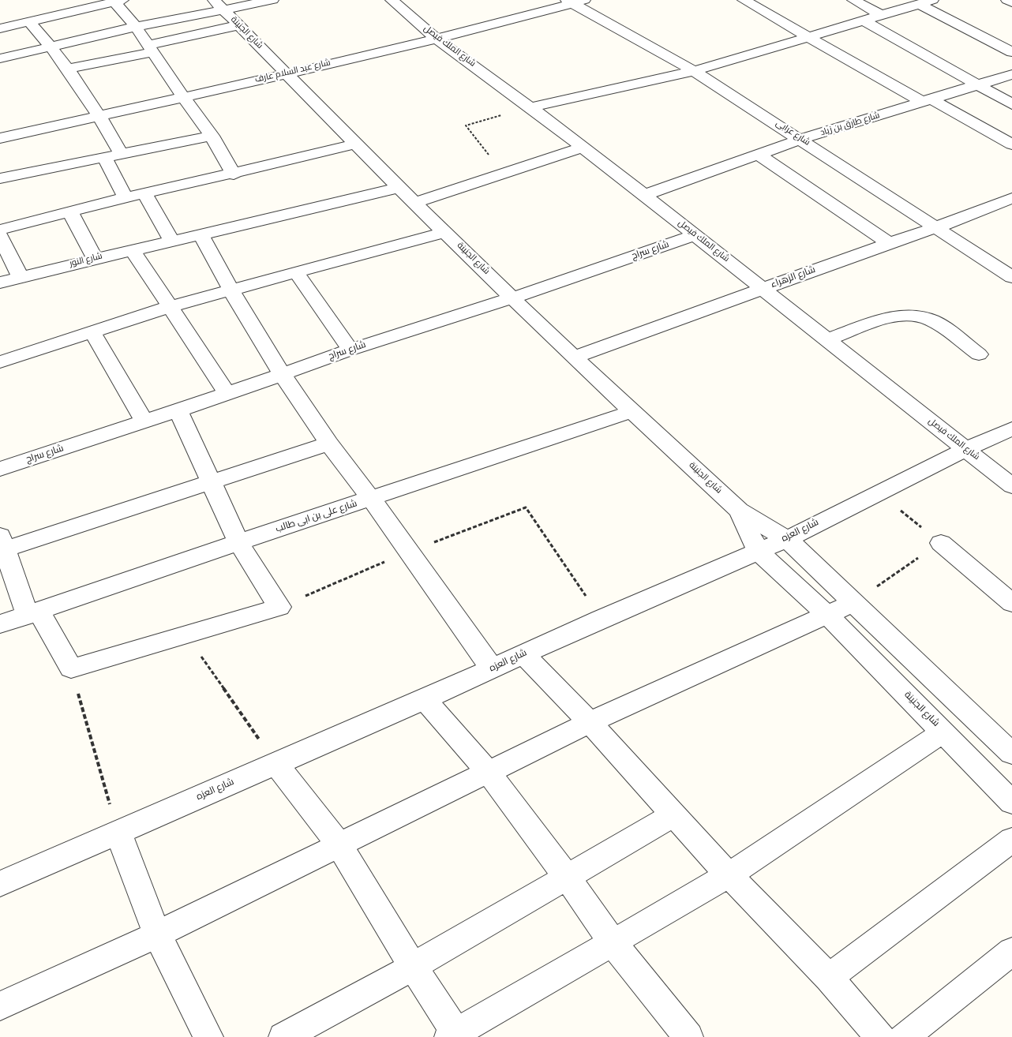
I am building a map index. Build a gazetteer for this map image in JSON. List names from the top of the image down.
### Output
{
  "streets": {
    "street": [
      "شارع الجنينة",
      "شارع الملك فيصل",
      "شارع عبد السلام عارف",
      "شارع طارق بن زياد",
      "شارع عرابى",
      "شارع سراج",
      "شارع النور",
      "شارع الزهراء",
      "شارع على بن ابى طالب",
      "شارع العزه"
    ]
  },
  "crossings": [
    ["شارع الجنينة", "شارع عبد السلام عارف"],
    ["شارع الجنينة", "شارع سراج"],
    ["شارع الجنينة", "شارع النور"],
    ["شارع الجنينة", "شارع الزهراء"],
    ["شارع الجنينة", "شارع على بن ابى طالب"],
    ["شارع الجنينة", "شارع العزه"],
    ["شارع الملك فيصل", "شارع عبد السلام عارف"],
    ["شارع الملك فيصل", "شارع طارق بن زياد"],
    ["شارع الملك فيصل", "شارع سراج"],
    ["شارع الملك فيصل", "شارع الزهراء"],
    ["شارع الملك فيصل", "شارع العزه"],
    ["شارع عبد السلام عارف", "شارع عرابى"],
    ["شارع طارق بن زياد", "شارع عرابى"],
    ["شارع عرابى", "شارع الزهراء"]
  ]
}
